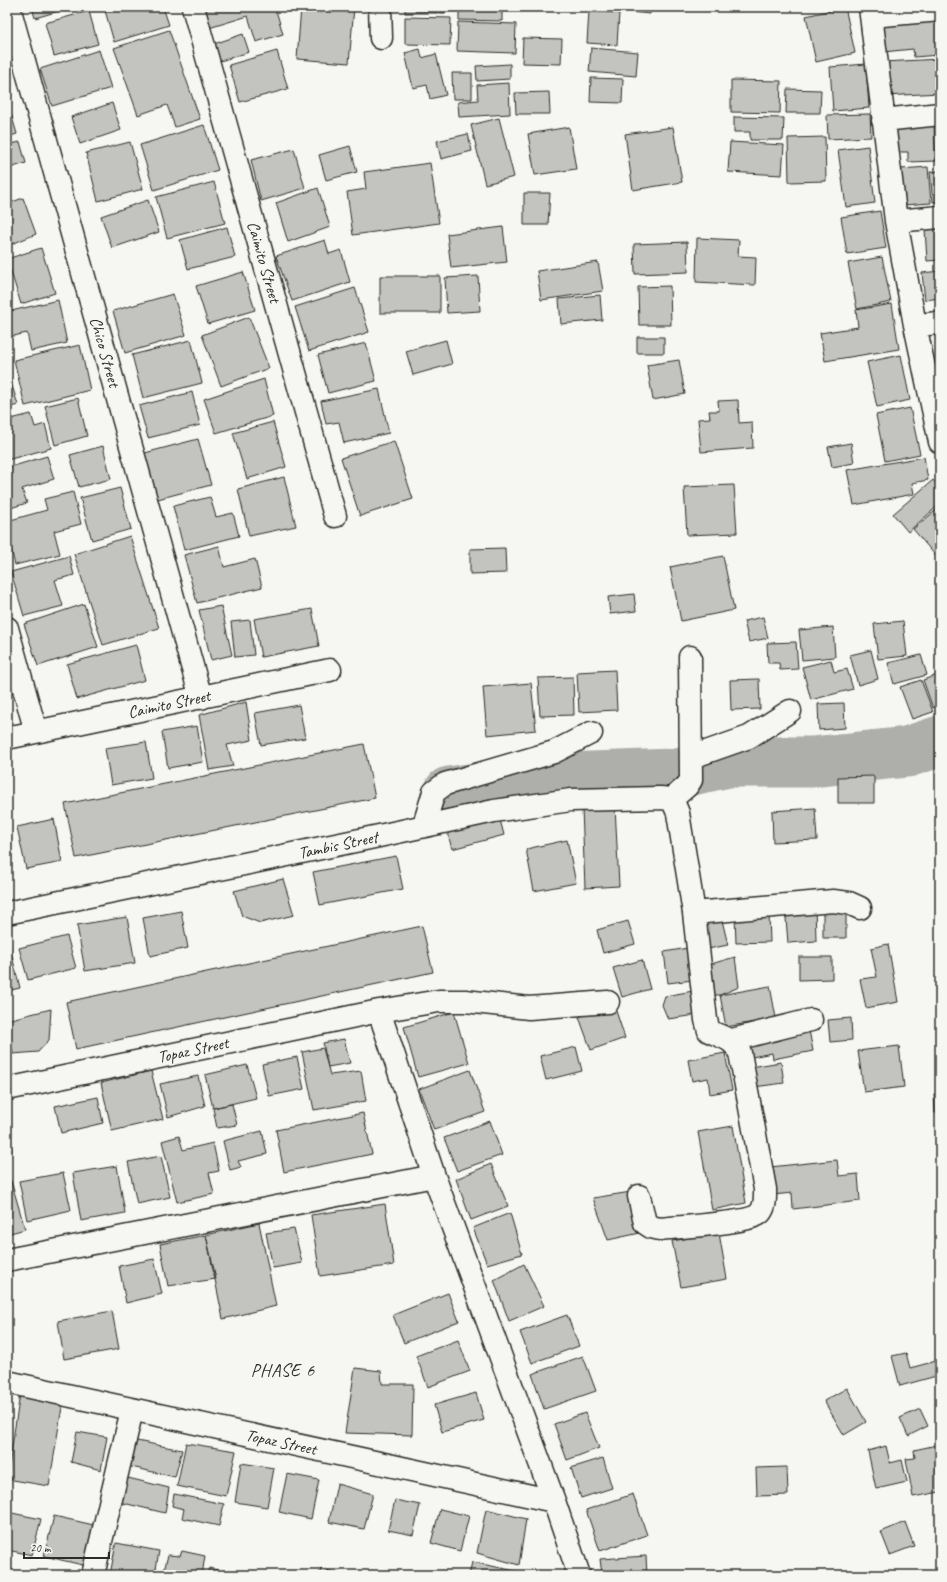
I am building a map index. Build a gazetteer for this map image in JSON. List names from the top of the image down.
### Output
{
  "streets": {
    "street": [
      "Caimito Street",
      "Chico Street",
      "Tambis Street",
      "Topaz Street"
    ]
  },
  "crossings": [
    ["Caimito Street", "Chico Street"]
  ],
  "districts": ["PHASE 6"],
  "scale_bar": "20 m"
}
